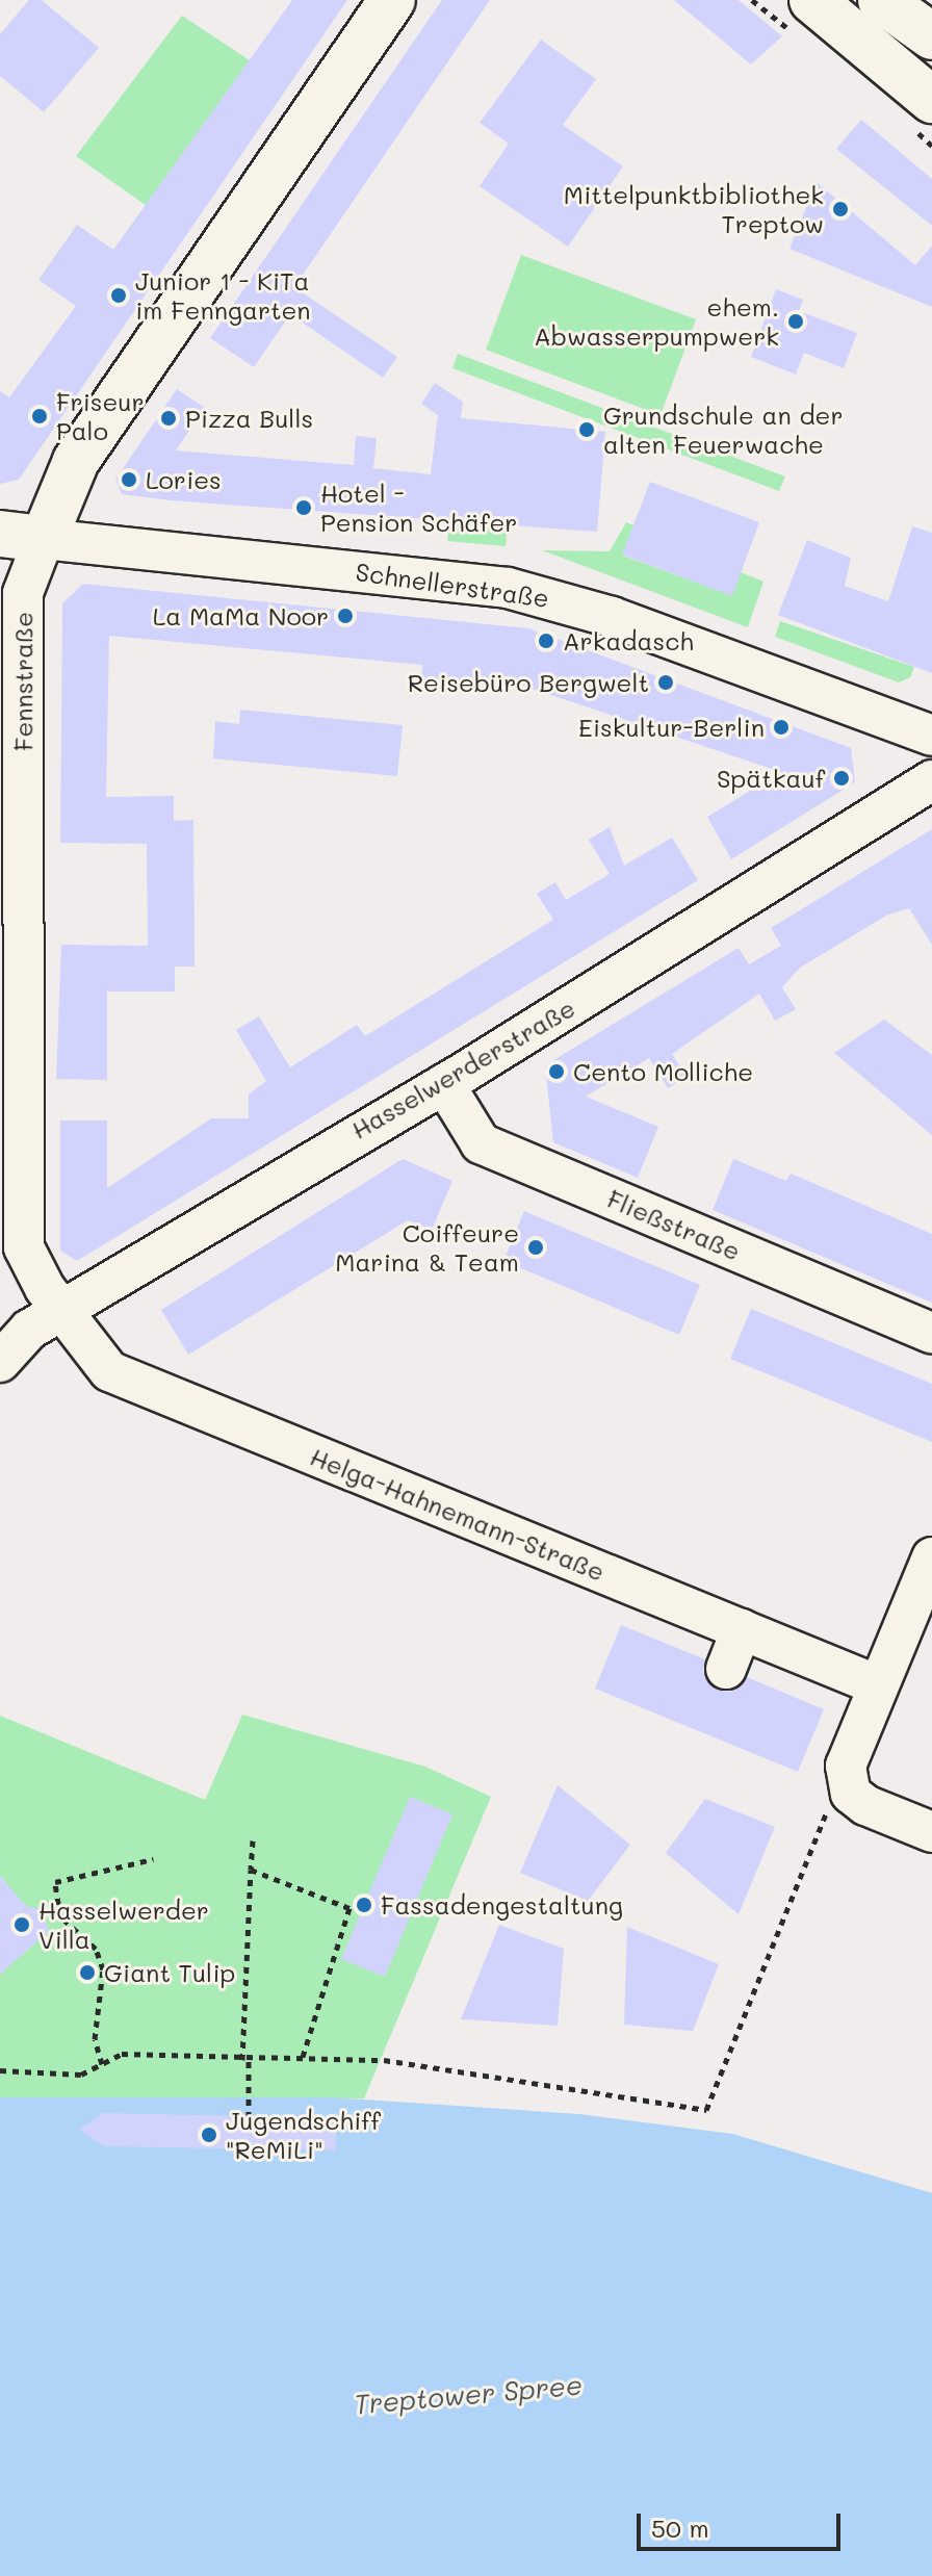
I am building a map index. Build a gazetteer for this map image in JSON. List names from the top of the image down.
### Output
{
  "streets": {
    "main road": ["Schnellerstraße", "Fennstraße"],
    "street": ["Hasselwerderstraße", "Fließstraße", "Helga-Hahnemann-Straße"]
  },
  "crossings": [
    ["Schnellerstraße", "Fennstraße"],
    ["Fennstraße", "Hasselwerderstraße"],
    ["Fennstraße", "Helga-Hahnemann-Straße"],
    ["Hasselwerderstraße", "Fließstraße"],
    ["Hasselwerderstraße", "Helga-Hahnemann-Straße"]
  ],
  "water": ["Treptower Spree"],
  "places": [
    "Mittelpunktbibliothek Treptow",
    "Junior 1 - KiTa im Fenngarten",
    "ehem. Abwasserpumpwerk",
    "Friseur Palo",
    "Pizza Bulls",
    "Grundschule an der alten Feuerwache",
    "Lories",
    "Hotel - Pension Schäfer",
    "La MaMa Noor",
    "Arkadasch",
    "Reisebüro Bergwelt",
    "Eiskultur-Berlin",
    "Spätkauf",
    "Cento Molliche",
    "Coiffeure Marina & Team",
    "Fassadengestaltung",
    "Hasselwerder Villa",
    "Giant Tulip",
    "Jugendschiff \"ReMiLi\""
  ],
  "scale_bar": "50 m"
}
